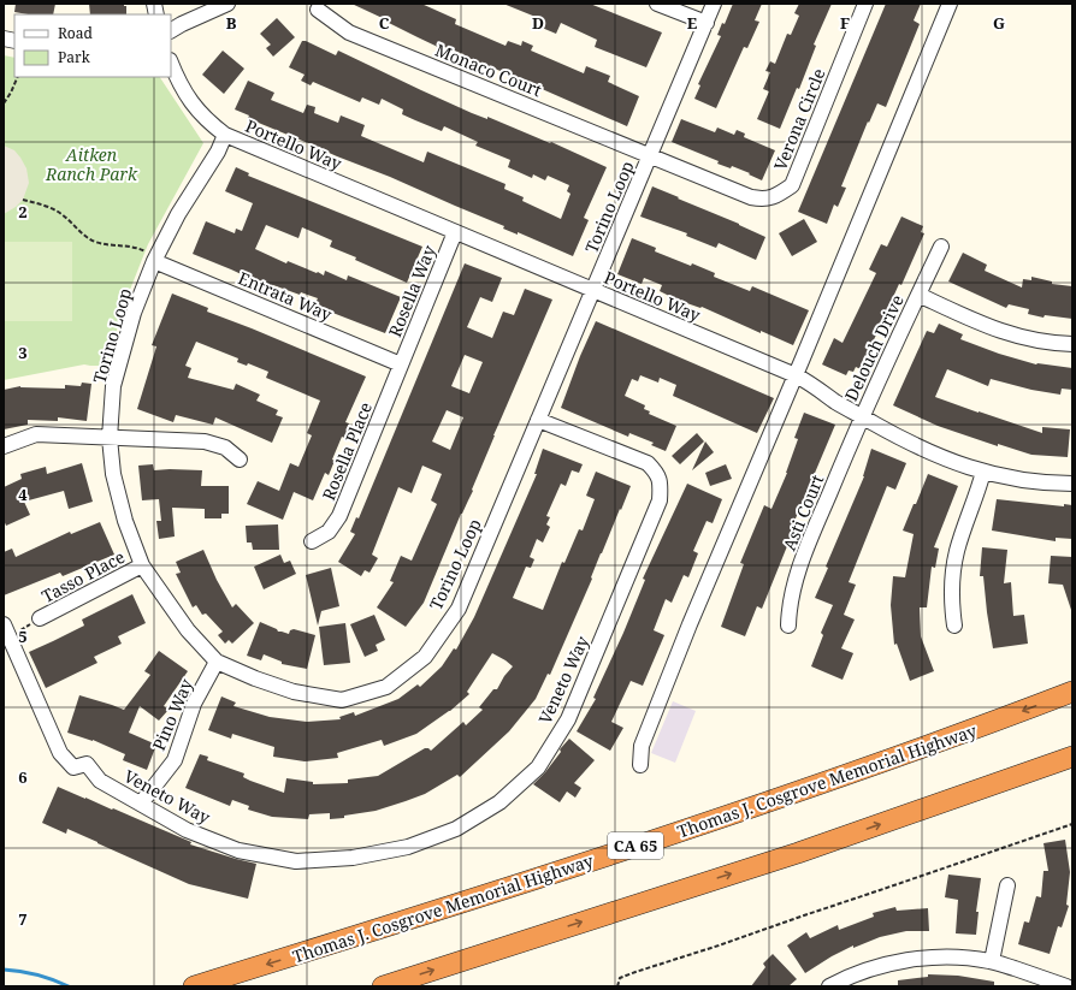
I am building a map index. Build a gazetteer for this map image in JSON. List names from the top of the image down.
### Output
{
  "streets": {
    "highway": ["Thomas J. Cosgrove Memorial Highway", "CA 65"],
    "street": [
      "Monaco Court",
      "Verona Circle",
      "Portello Way",
      "Torino Loop",
      "Rosella Way",
      "Entrata Way",
      "Delouch Drive",
      "Rosella Place",
      "Asti Court",
      "Tasso Place",
      "Veneto Way",
      "Pino Way"
    ]
  },
  "crossings": [
    ["Monaco Court", "Verona Circle"],
    ["Monaco Court", "Torino Loop"],
    ["Verona Circle", "Torino Loop"],
    ["Portello Way", "Torino Loop"],
    ["Portello Way", "Rosella Way"],
    ["Portello Way", "Delouch Drive"],
    ["Portello Way", "Asti Court"],
    ["Torino Loop", "Entrata Way"],
    ["Torino Loop", "Tasso Place"],
    ["Torino Loop", "Veneto Way"],
    ["Torino Loop", "Pino Way"],
    ["Rosella Way", "Entrata Way"],
    ["Rosella Way", "Rosella Place"],
    ["Entrata Way", "Rosella Place"],
    ["Delouch Drive", "Asti Court"],
    ["Veneto Way", "Pino Way"]
  ],
  "parks": ["Aitken Ranch Park"],
  "legend": ["Road", "Park"],
  "grid": {
    "columns": [
      "B",
      "C",
      "D",
      "E",
      "F",
      "G"
    ],
    "rows": [
      "2",
      "3",
      "4",
      "5",
      "6",
      "7"
    ]
  }
}
